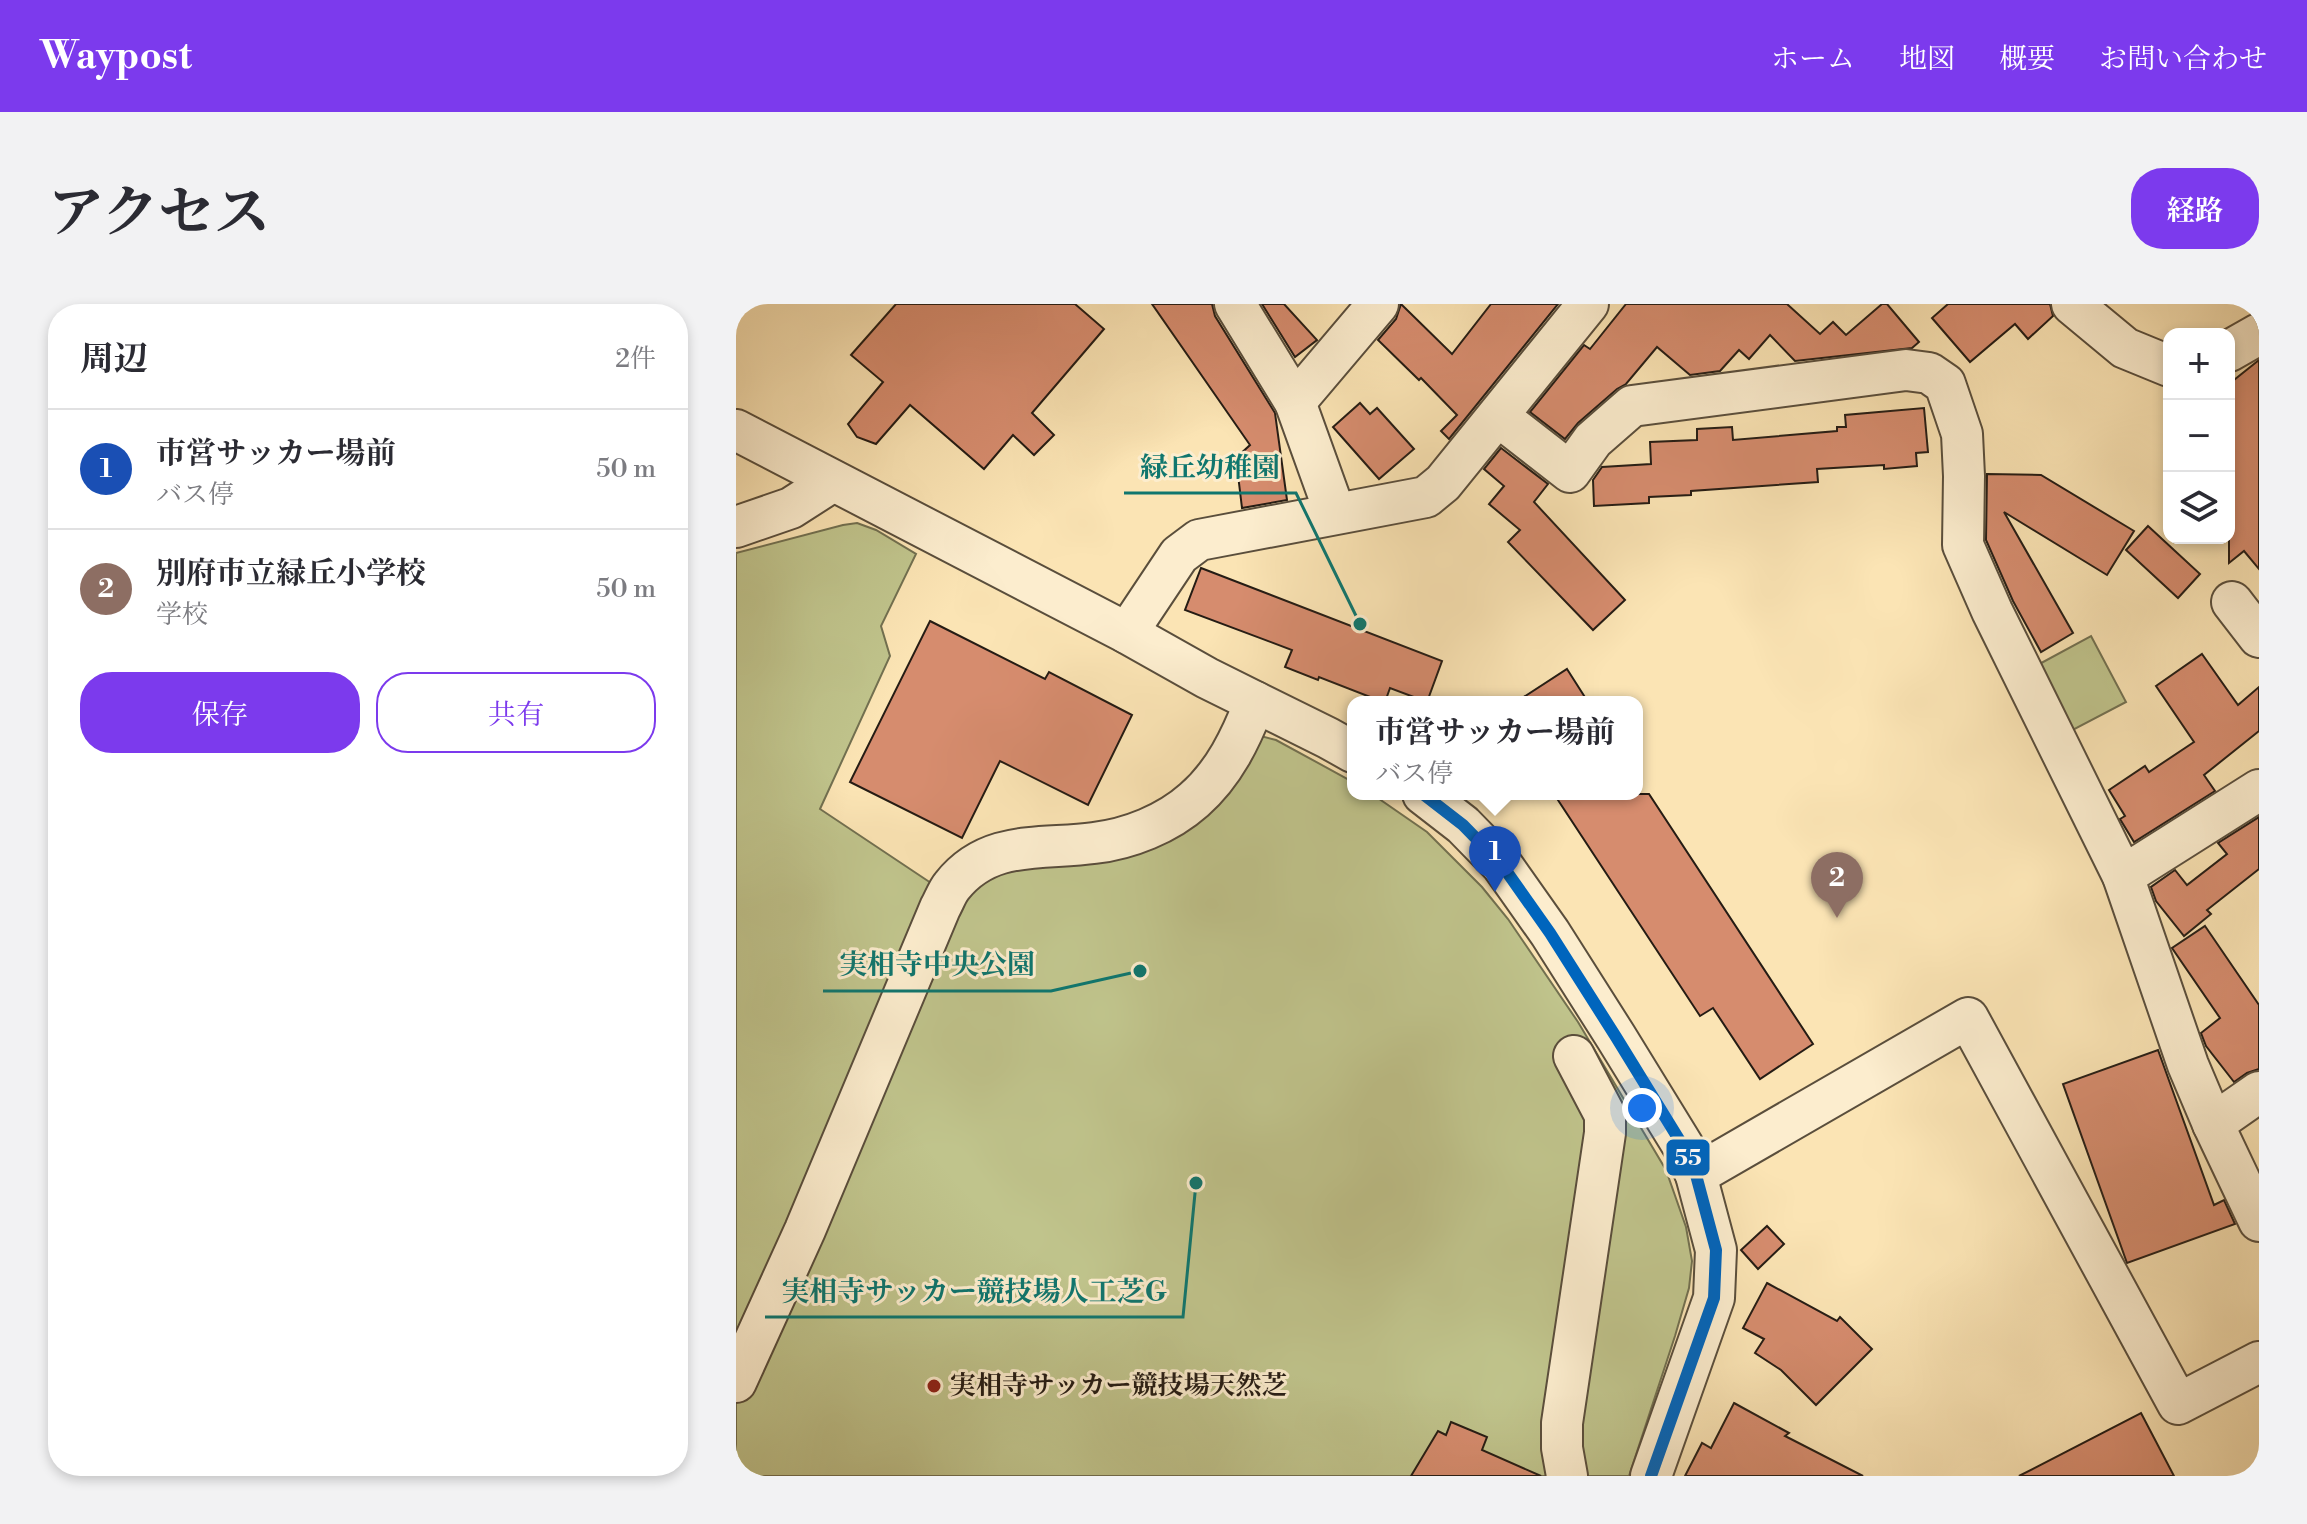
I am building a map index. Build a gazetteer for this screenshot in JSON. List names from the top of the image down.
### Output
{
  "places": [
    "緑丘幼稚園",
    "実相寺中央公園",
    "実相寺サッカー競技場人工芝G",
    "実相寺サッカー競技場天然芝"
  ],
  "lines": ["transit line 55"],
  "page": {
    "header": "Waypost",
    "nav": [
      "ホーム",
      "地図",
      "概要",
      "お問い合わせ"
    ],
    "title": "アクセス",
    "buttons": [
      "経路",
      ["保存", "共有"]
    ],
    "heading": ["周辺", "2件"],
    "map_buttons": ["+", "−"],
    "list": [
      {
        "mark": "1",
        "name": "市営サッカー場前",
        "note": "バス停",
        "value": "50 m"
      },
      {
        "mark": "2",
        "name": "別府市立緑丘小学校",
        "note": "学校",
        "value": "50 m"
      }
    ],
    "popup": ["市営サッカー場前", "バス停"],
    "pins": ["1", "2"]
  }
}
